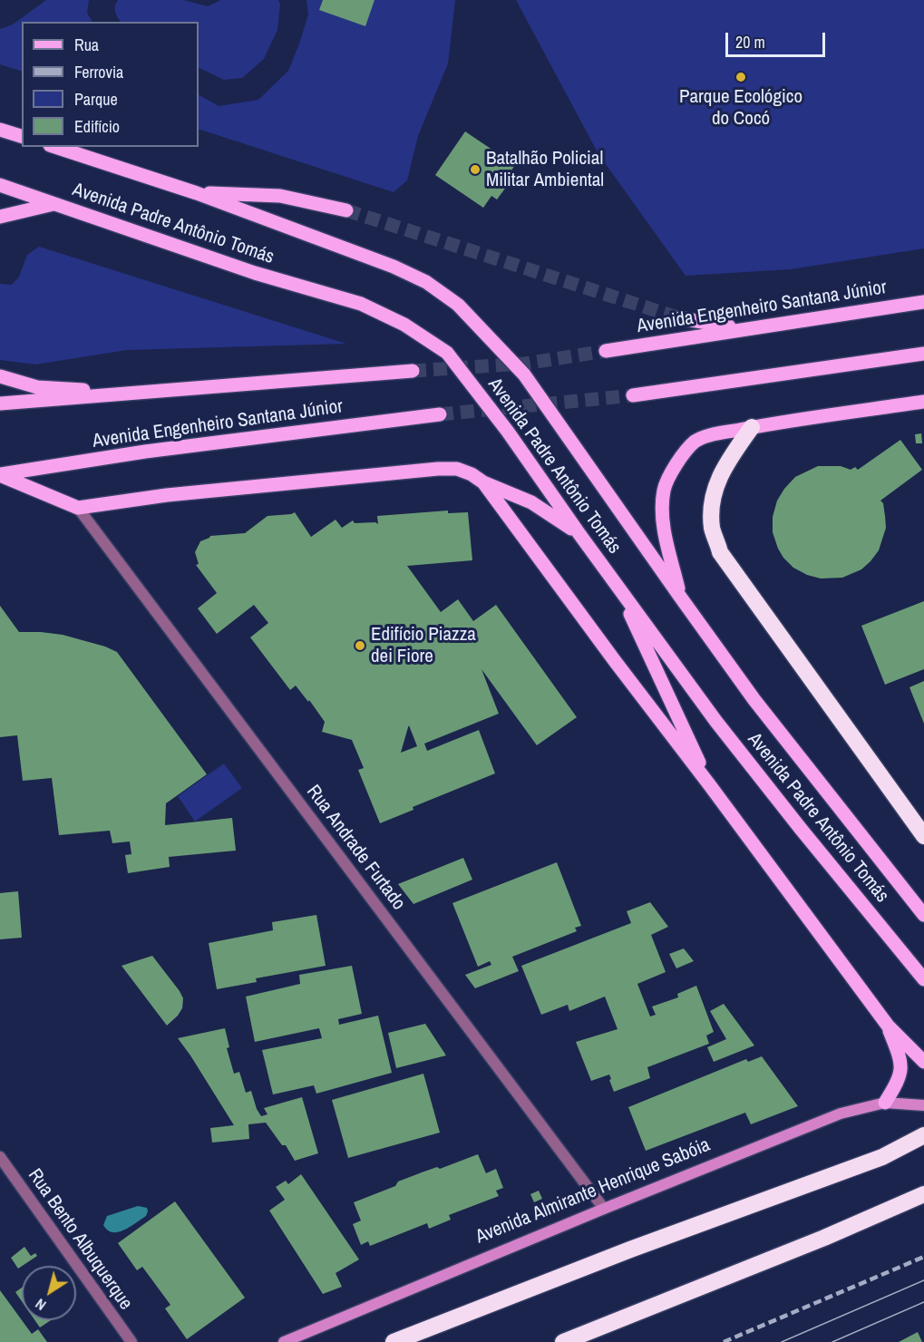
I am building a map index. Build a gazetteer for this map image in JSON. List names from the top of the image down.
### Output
{
  "streets": {
    "main road": ["Avenida Padre Antônio Tomás", "Avenida Engenheiro Santana Júnior", "Avenida Almirante Henrique Sabóia"],
    "street": ["Rua Andrade Furtado", "Rua Bento Albuquerque"]
  },
  "crossings": [
    ["Rua Andrade Furtado", "Avenida Almirante Henrique Sabóia"]
  ],
  "places": ["Parque Ecológico do Cocó", "Batalhão Policial Militar Ambiental", "Edifício Piazza dei Fiore"],
  "legend": [
    "Rua",
    "Ferrovia",
    "Parque",
    "Edifício"
  ],
  "scale_bar": "20 m",
  "north": "bottom left"
}
